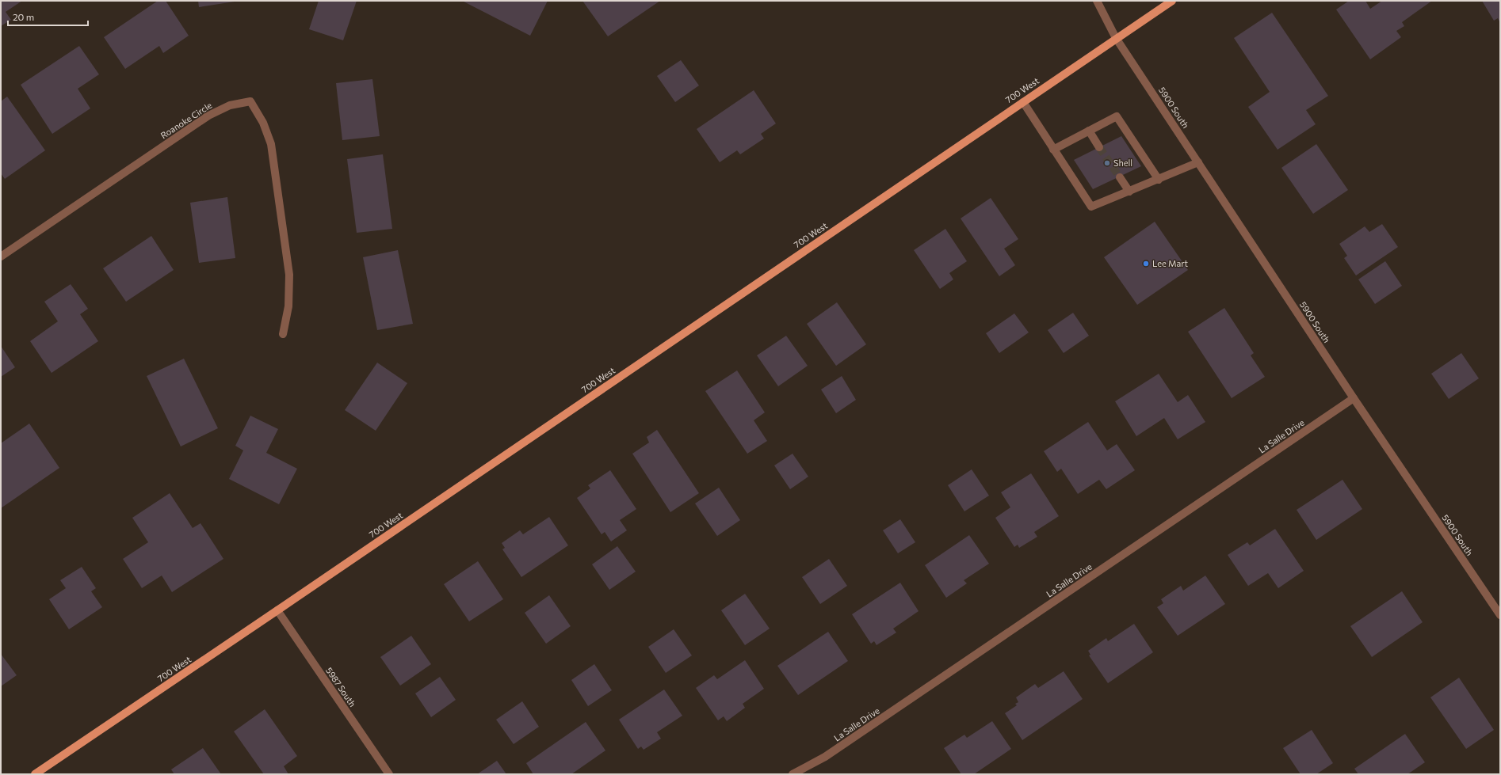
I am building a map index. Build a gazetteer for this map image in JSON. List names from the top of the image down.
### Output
{
  "streets": {
    "main road": ["700 West"],
    "street": [
      "5900 South",
      "Roanoke Circle",
      "La Salle Drive",
      "5987 South"
    ]
  },
  "crossings": [
    ["700 West", "5900 South"],
    ["700 West", "5987 South"],
    ["5900 South", "La Salle Drive"]
  ],
  "places": ["Shell", "Lee Mart"],
  "scale_bar": "20 m"
}
